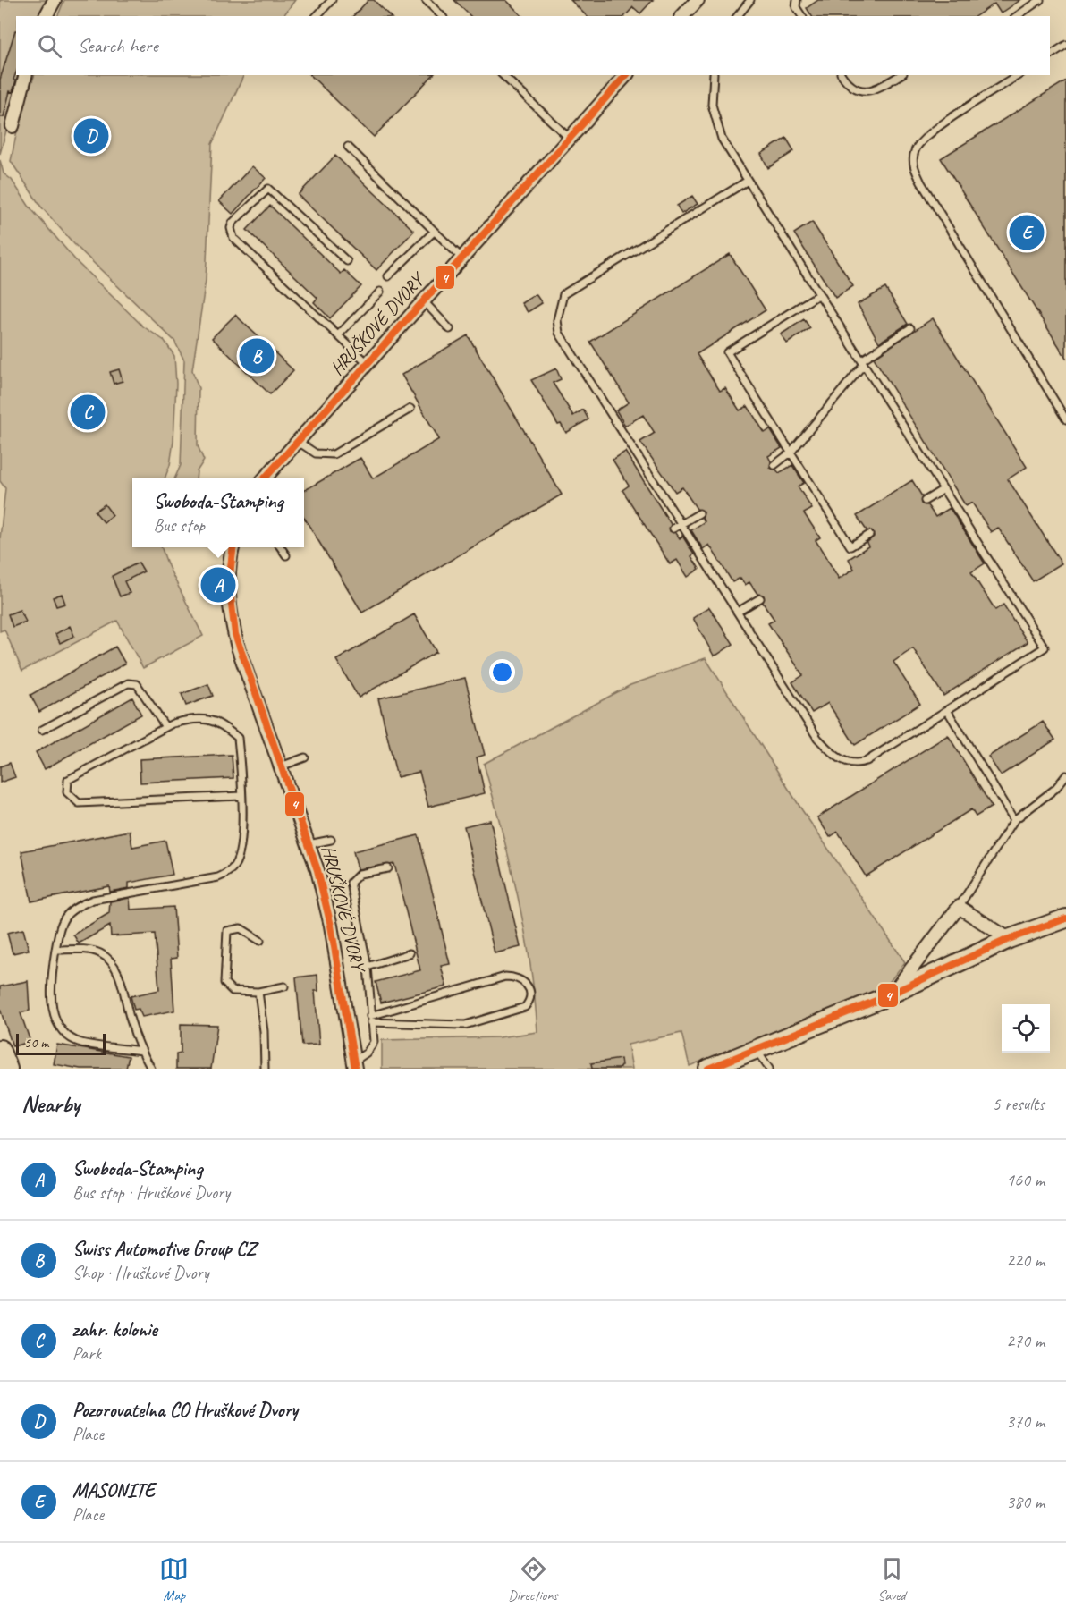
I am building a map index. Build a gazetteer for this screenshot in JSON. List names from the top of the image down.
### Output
{
  "streets": {
    "street": ["HRUŠKOVÉ DVORY"]
  },
  "lines": ["transit line 4"],
  "scale_bar": "50 m",
  "page": {
    "search": "Search here",
    "pins": [
      "D",
      "E",
      "B",
      "C",
      "A"
    ],
    "popup": ["Swoboda-Stamping", "Bus stop"],
    "scale": "50 m",
    "heading": ["Nearby", "5 results"],
    "list": [
      {
        "mark": "A",
        "name": "Swoboda-Stamping",
        "note": "Bus stop · Hruškové Dvory",
        "value": "160 m"
      },
      {
        "mark": "B",
        "name": "Swiss Automotive Group CZ",
        "note": "Shop · Hruškové Dvory",
        "value": "220 m"
      },
      {
        "mark": "C",
        "name": "zahr. kolonie",
        "note": "Park",
        "value": "270 m"
      },
      {
        "mark": "D",
        "name": "Pozorovatelna CO Hruškové Dvory",
        "note": "Place",
        "value": "370 m"
      },
      {
        "mark": "E",
        "name": "MASONITE",
        "note": "Place",
        "value": "380 m"
      }
    ],
    "nav": ["Map", "Directions", "Saved"]
  }
}
